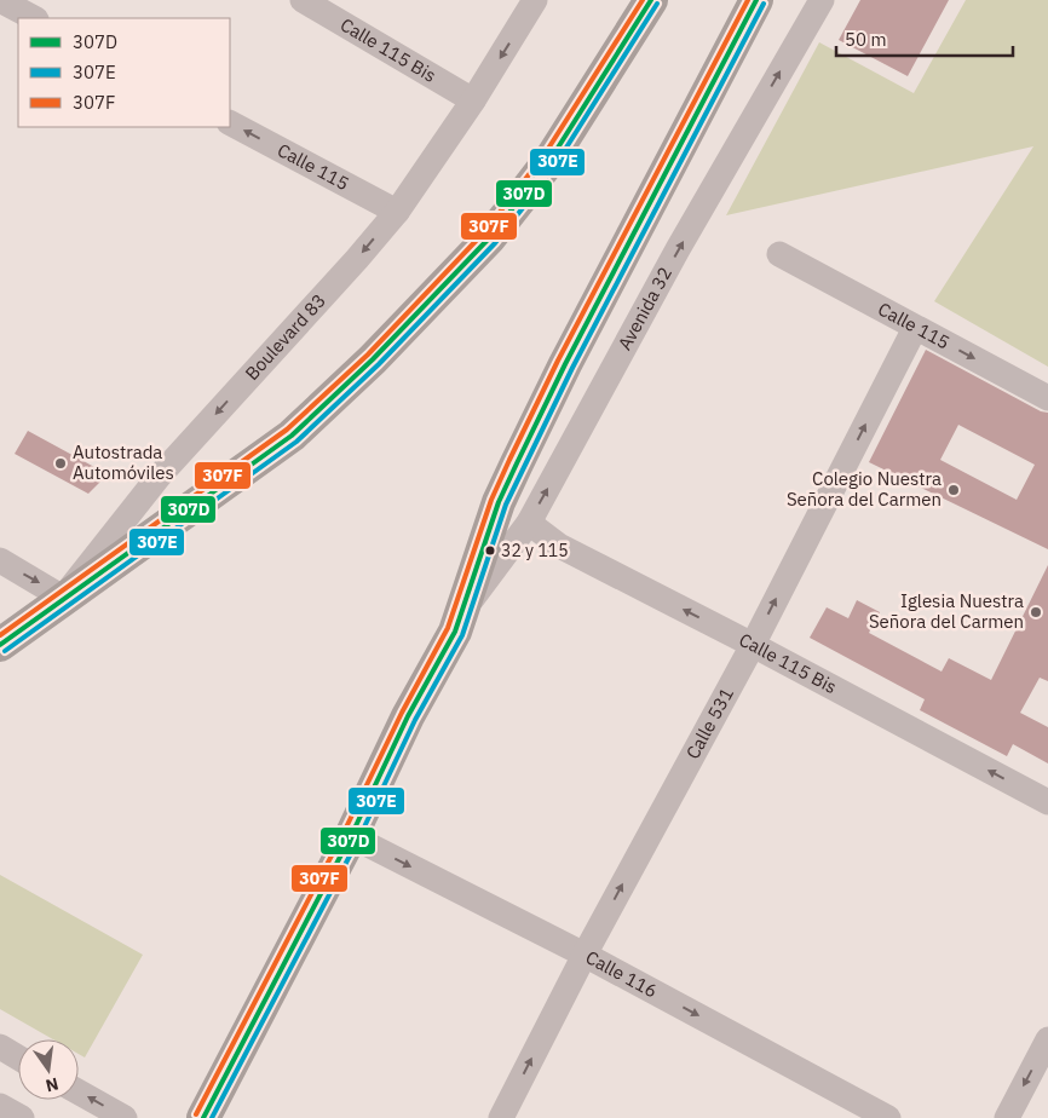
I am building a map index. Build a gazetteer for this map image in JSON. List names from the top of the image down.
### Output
{
  "streets": {
    "highway": ["Avenida 32", "Boulevard 83"],
    "street": [
      "Calle 115 Bis",
      "Calle 115",
      "Calle 531",
      "Calle 116"
    ]
  },
  "crossings": [
    ["Calle 115 Bis", "Avenida 32"],
    ["Calle 115 Bis", "Boulevard 83"],
    ["Calle 115 Bis", "Calle 531"],
    ["Calle 115", "Boulevard 83"],
    ["Calle 115", "Calle 531"],
    ["Avenida 32", "Calle 116"],
    ["Calle 531", "Calle 116"]
  ],
  "one_way": [
    "Calle 115 Bis",
    "Boulevard 83",
    "Calle 531",
    "Calle 116"
  ],
  "places": [
    "Autostrada Automóviles",
    "Colegio Nuestra Señora del Carmen",
    "32 y 115",
    "Iglesia Nuestra Señora del Carmen"
  ],
  "lines": ["transit line 307D", "transit line 307F", "transit line 307E"],
  "legend": ["307D", "307E", "307F"],
  "scale_bar": "50 m",
  "north": "bottom"
}
